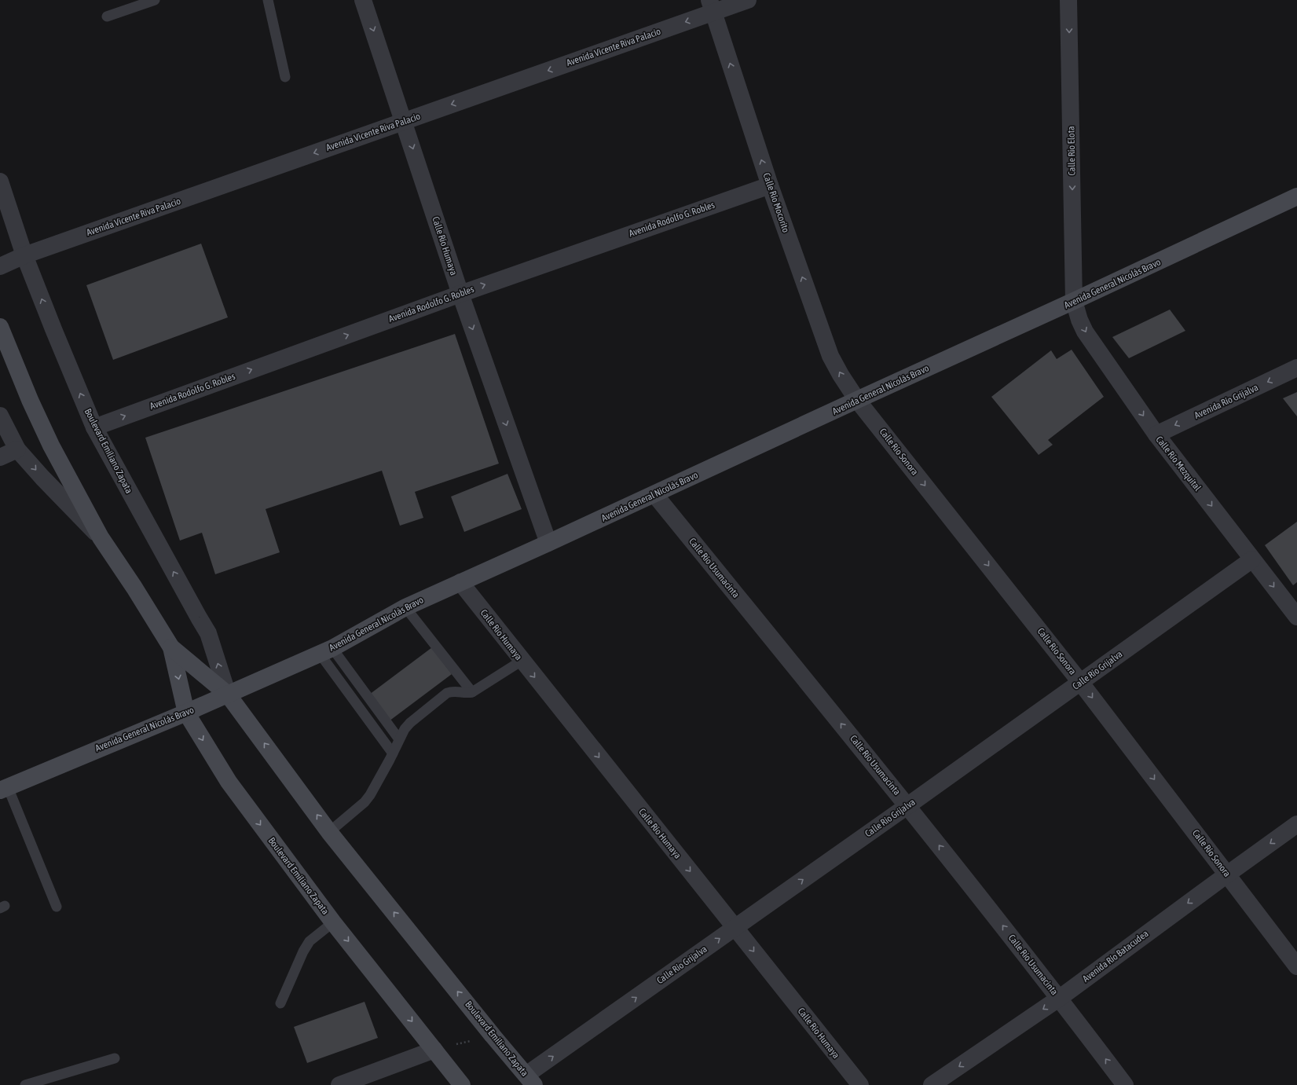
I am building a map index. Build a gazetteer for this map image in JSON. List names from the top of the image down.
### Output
{
  "streets": {
    "main road": ["Avenida General Nicolás Bravo", "Boulevard Emiliano Zapata"],
    "street": [
      "Avenida Vicente Riva Palacio",
      "Calle Río Elota",
      "Calle Río Mocorito",
      "Avenida Rodolfo G. Robles",
      "Calle Río Humaya",
      "Avenida Río Grijalva",
      "Calle Río Sonora",
      "Calle Río Mezquital",
      "Calle Río Usumacinta",
      "Calle Río Grijalva",
      "Avenida Río Batacudea"
    ]
  },
  "crossings": [
    ["Avenida Vicente Riva Palacio", "Calle Río Mocorito"],
    ["Avenida Vicente Riva Palacio", "Calle Río Humaya"],
    ["Avenida Vicente Riva Palacio", "Boulevard Emiliano Zapata"],
    ["Calle Río Elota", "Avenida General Nicolás Bravo"],
    ["Calle Río Elota", "Calle Río Mezquital"],
    ["Calle Río Mocorito", "Avenida Rodolfo G. Robles"],
    ["Calle Río Mocorito", "Avenida General Nicolás Bravo"],
    ["Calle Río Mocorito", "Calle Río Sonora"],
    ["Avenida Rodolfo G. Robles", "Calle Río Humaya"],
    ["Avenida Rodolfo G. Robles", "Boulevard Emiliano Zapata"],
    ["Calle Río Humaya", "Avenida General Nicolás Bravo"],
    ["Calle Río Humaya", "Calle Río Grijalva"],
    ["Avenida General Nicolás Bravo", "Boulevard Emiliano Zapata"],
    ["Avenida General Nicolás Bravo", "Calle Río Sonora"],
    ["Avenida General Nicolás Bravo", "Calle Río Mezquital"],
    ["Avenida General Nicolás Bravo", "Calle Río Usumacinta"],
    ["Avenida Río Grijalva", "Calle Río Mezquital"],
    ["Boulevard Emiliano Zapata", "Calle Río Grijalva"],
    ["Calle Río Sonora", "Calle Río Grijalva"],
    ["Calle Río Sonora", "Avenida Río Batacudea"],
    ["Calle Río Mezquital", "Calle Río Grijalva"],
    ["Calle Río Usumacinta", "Calle Río Grijalva"],
    ["Calle Río Usumacinta", "Avenida Río Batacudea"]
  ],
  "one_way": [
    "Avenida Vicente Riva Palacio",
    "Calle Río Elota",
    "Calle Río Mocorito",
    "Avenida Rodolfo G. Robles",
    "Calle Río Humaya",
    "Avenida Río Grijalva",
    "Calle Río Sonora",
    "Calle Río Mezquital",
    "Calle Río Usumacinta",
    "Calle Río Grijalva",
    "Avenida Río Batacudea"
  ]
}
